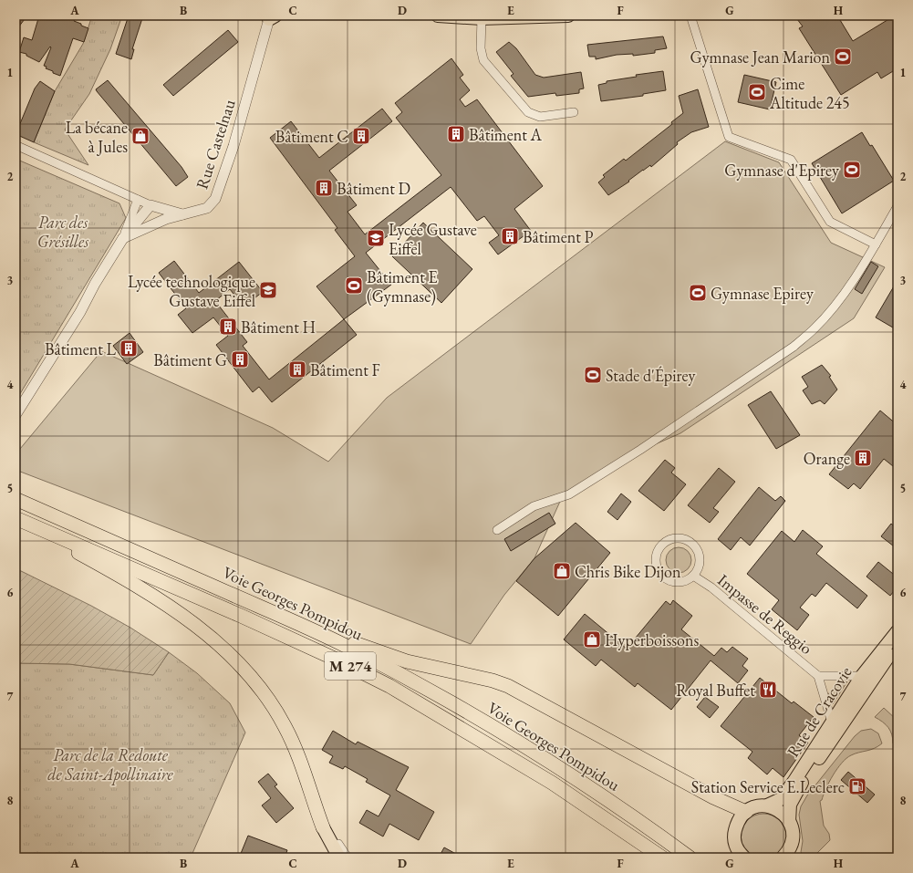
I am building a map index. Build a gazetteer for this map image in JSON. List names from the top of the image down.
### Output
{
  "streets": {
    "highway": ["Voie Georges Pompidou", "M 274"],
    "main road": ["Rue de Cracovie"],
    "street": ["Rue Castelnau", "Impasse de Reggio"]
  },
  "crossings": [
    ["Impasse de Reggio", "Rue de Cracovie"]
  ],
  "parks": ["Parc des Grésilles", "Parc de la Redoute de Saint-Apollinaire"],
  "places": {
    "sports": [
      "Gymnase Jean Marion",
      "Cime Altitude 245",
      "Gymnase d'Epirey",
      "Bâtiment E (Gymnase)",
      "Gymnase Epirey",
      "Stade d'Épirey"
    ],
    "building": [
      "Bâtiment A",
      "Bâtiment C",
      "Bâtiment D",
      "Bâtiment P",
      "Bâtiment H",
      "Bâtiment L",
      "Bâtiment G",
      "Bâtiment F",
      "Orange"
    ],
    "shop": ["La bécane à Jules", "Chris Bike Dijon", "Hyperboissons"],
    "school or university": ["Lycée Gustave Eiffel", "Lycée technologique Gustave Eiffel"],
    "restaurant": ["Royal Buffet"],
    "fuel station": ["Station Service E.Leclerc"]
  },
  "grid": {
    "columns": [
      "A",
      "B",
      "C",
      "D",
      "E",
      "F",
      "G",
      "H"
    ],
    "rows": [
      "1",
      "2",
      "3",
      "4",
      "5",
      "6",
      "7",
      "8"
    ]
  }
}
